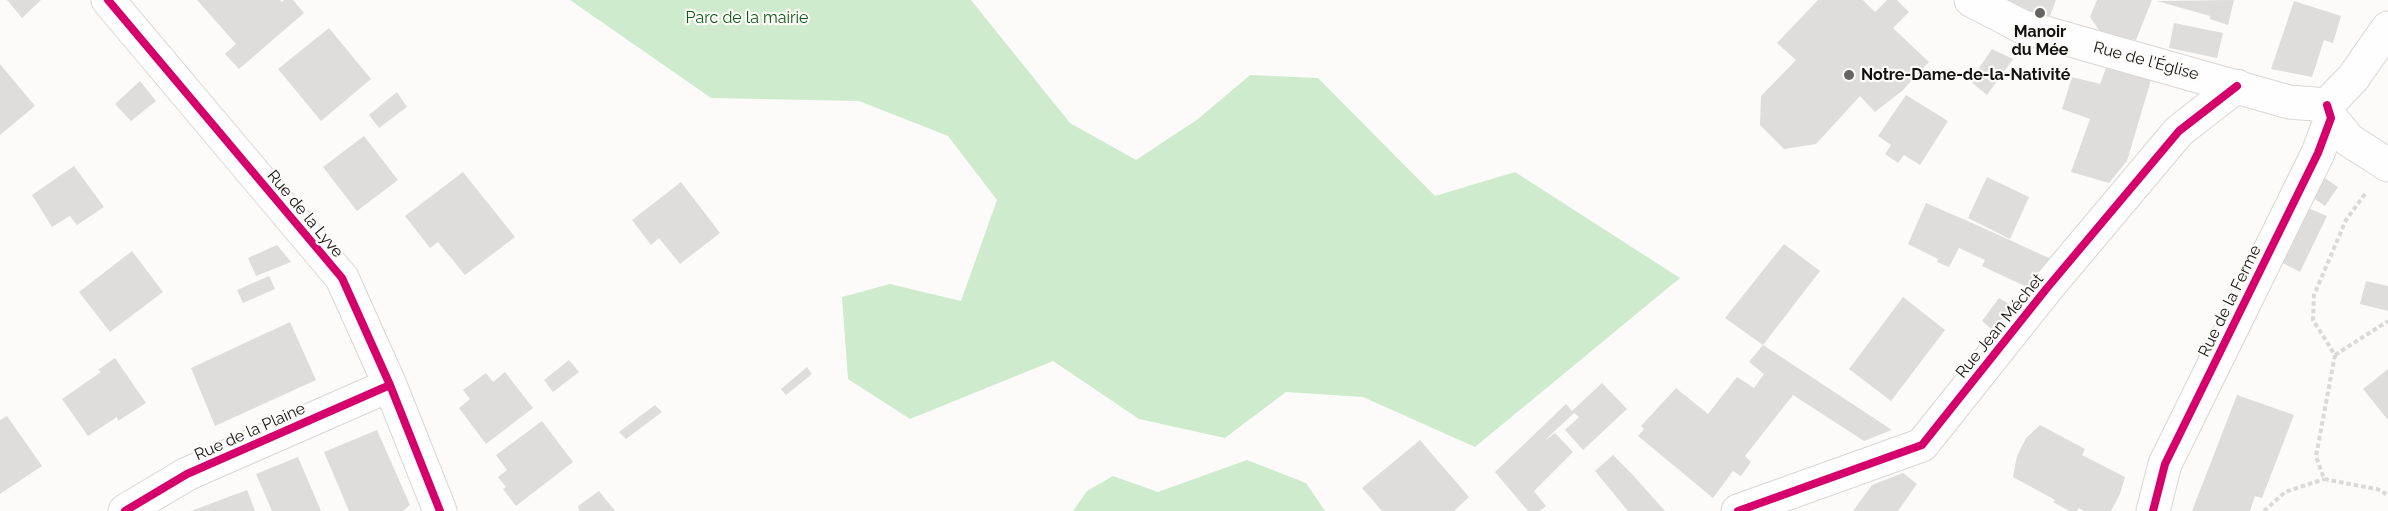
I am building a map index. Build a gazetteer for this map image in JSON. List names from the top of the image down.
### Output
{
  "streets": {
    "street": [
      "Rue de l'Église",
      "Rue de la Lyve",
      "Rue de la Ferme",
      "Rue Jean Méchet",
      "Rue de la Plaine"
    ]
  },
  "crossings": [
    ["Rue de l'Église", "Rue de la Ferme"],
    ["Rue de l'Église", "Rue Jean Méchet"],
    ["Rue de la Lyve", "Rue de la Plaine"]
  ],
  "parks": ["Parc de la mairie"],
  "places": ["Manoir du Mée", "Notre-Dame-de-la-Nativité"]
}
